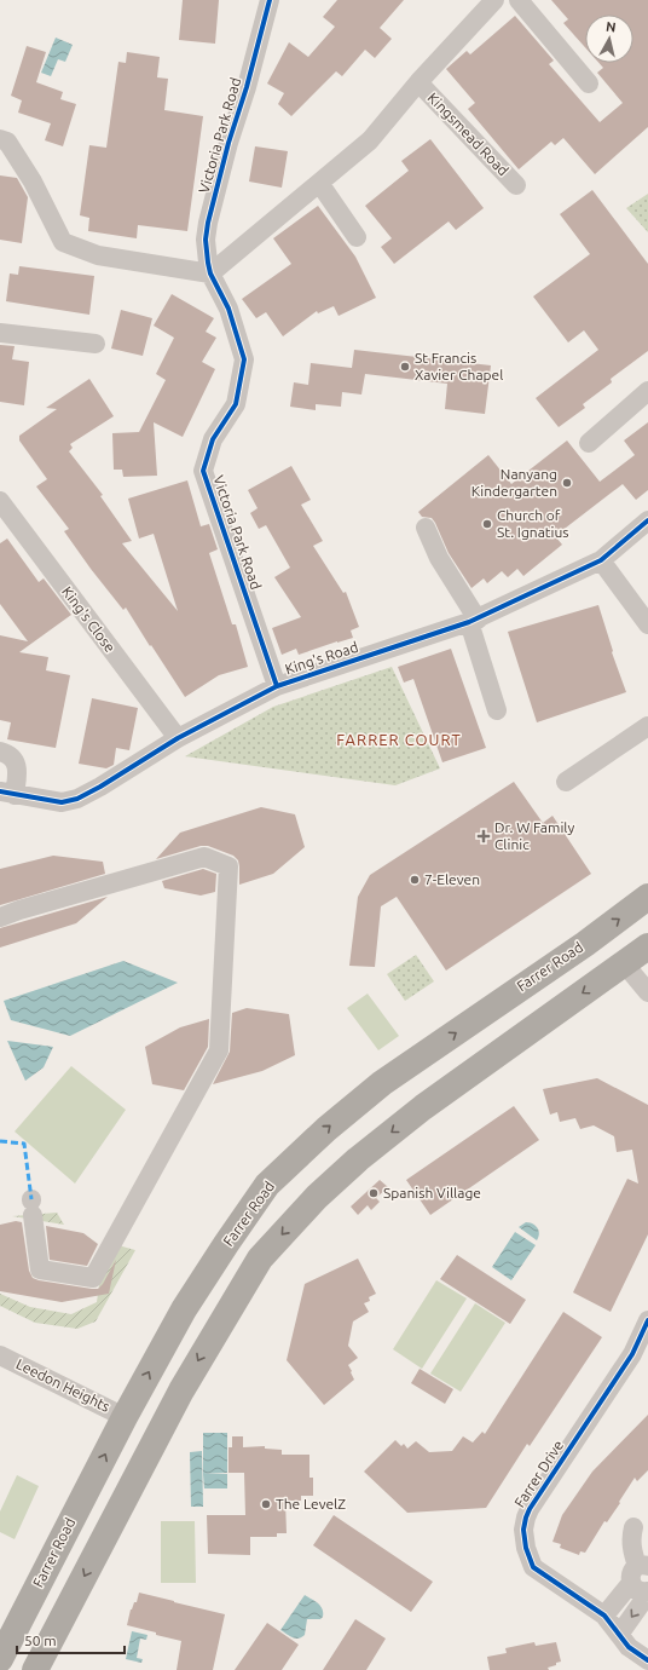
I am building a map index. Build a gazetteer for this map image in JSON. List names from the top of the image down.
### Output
{
  "streets": {
    "highway": ["Farrer Road"],
    "street": [
      "Kingsmead Road",
      "Victoria Park Road",
      "King's Close",
      "King's Road",
      "Leedon Heights",
      "Farrer Drive"
    ]
  },
  "crossings": [
    ["Kingsmead Road", "Victoria Park Road"],
    ["Victoria Park Road", "King's Road"],
    ["King's Close", "King's Road"],
    ["Farrer Road", "Leedon Heights"]
  ],
  "districts": ["FARRER COURT"],
  "places": {
    "other": [
      "St Francis Xavier Chapel",
      "Nanyang Kindergarten",
      "Church of St. Ignatius",
      "7-Eleven",
      "Spanish Village",
      "The LevelZ"
    ],
    "health": ["Dr. W Family Clinic"]
  },
  "scale_bar": "50 m",
  "north": "top"
}
